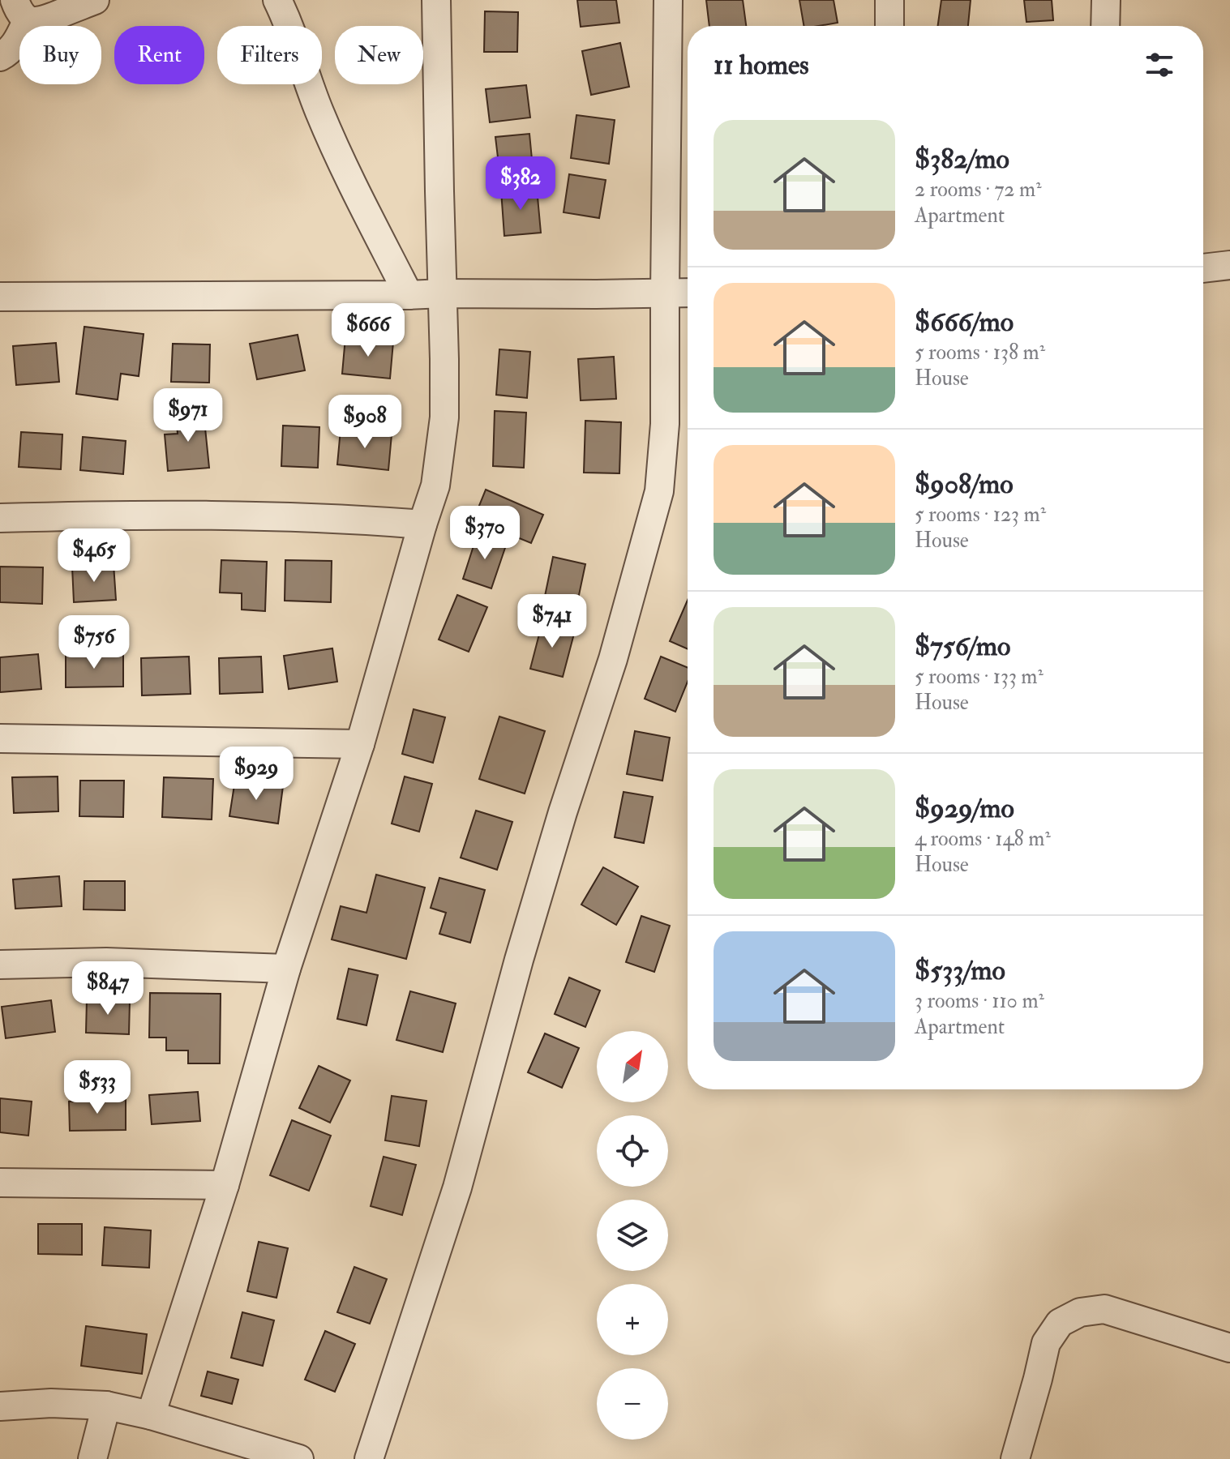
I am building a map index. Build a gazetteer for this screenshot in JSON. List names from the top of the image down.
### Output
{
  "north": "top right",
  "page": {
    "chip": [
      "Buy",
      "Rent",
      "Filters",
      "New"
    ],
    "heading": "11 homes",
    "list": [
      {
        "name": "$382/mo",
        "note": "2 rooms · 72 m² · Apartment"
      },
      {
        "name": "$666/mo",
        "note": "5 rooms · 138 m² · House"
      },
      {
        "name": "$908/mo",
        "note": "5 rooms · 123 m² · House"
      },
      {
        "name": "$756/mo",
        "note": "5 rooms · 133 m² · House"
      },
      {
        "name": "$929/mo",
        "note": "4 rooms · 148 m² · House"
      },
      {
        "name": "$533/mo",
        "note": "3 rooms · 110 m² · Apartment"
      }
    ],
    "price": [
      "$382",
      "$666",
      "$971",
      "$908",
      "$370",
      "$465",
      "$741",
      "$756",
      "$929",
      "$847",
      "$533"
    ],
    "map_buttons": ["+", "−"]
  }
}
